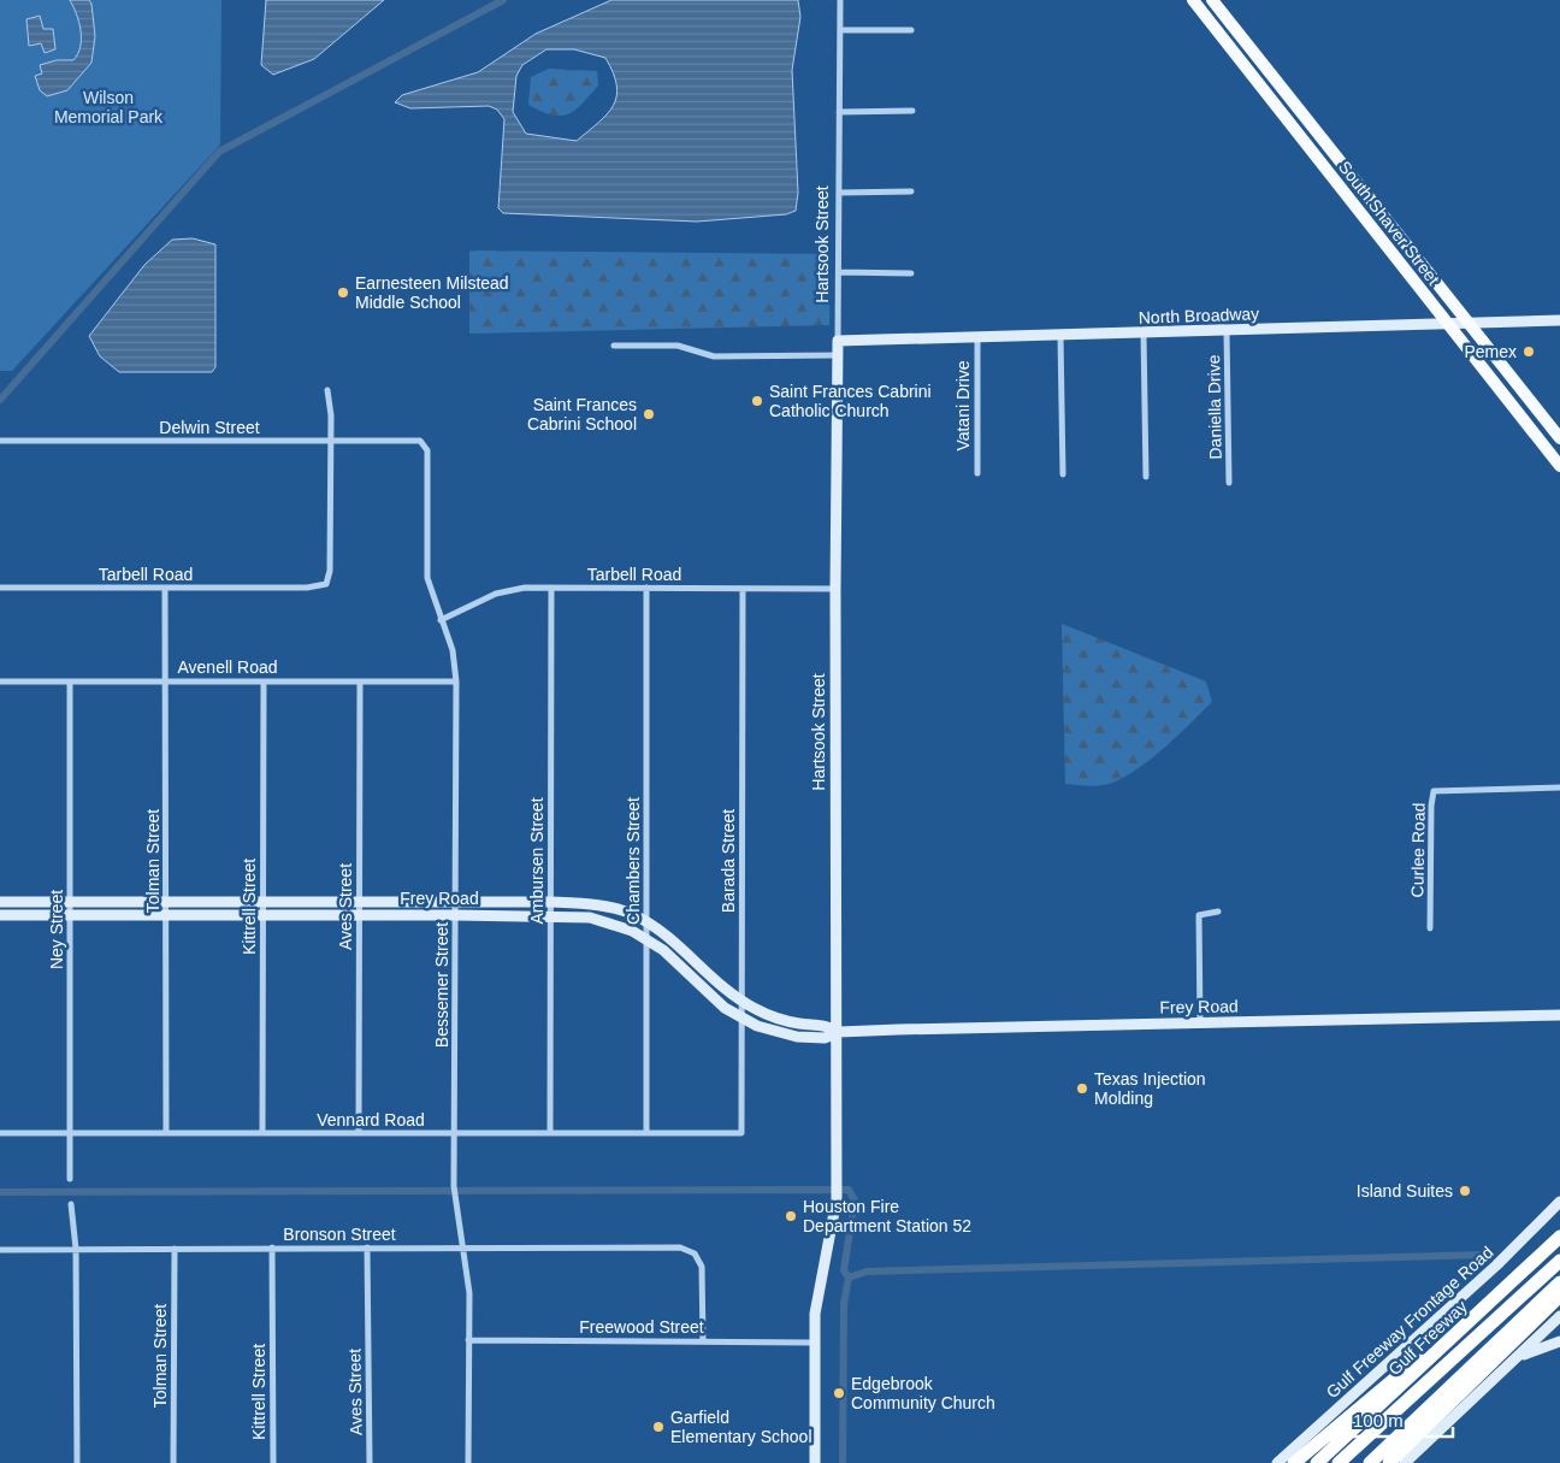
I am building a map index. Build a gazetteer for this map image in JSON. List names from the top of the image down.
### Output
{
  "streets": {
    "highway": ["Gulf Freeway"],
    "main road": ["South Shaver Street"],
    "street": [
      "Hartsook Street",
      "North Broadway",
      "Vatani Drive",
      "Daniella Drive",
      "Delwin Street",
      "Tarbell Road",
      "Avenell Road",
      "Curlee Road",
      "Tolman Street",
      "Ambursen Street",
      "Chambers Street",
      "Barada Street",
      "Frey Road",
      "Kittrell Street",
      "Aves Street",
      "Ney Street",
      "Bessemer Street",
      "Vennard Road",
      "Bronson Street",
      "Gulf Freeway Frontage Road",
      "Freewood Street"
    ]
  },
  "crossings": [
    ["South Shaver Street", "North Broadway"],
    ["Hartsook Street", "North Broadway"],
    ["Hartsook Street", "Tarbell Road"],
    ["Hartsook Street", "Frey Road"],
    ["Hartsook Street", "Freewood Street"],
    ["North Broadway", "Vatani Drive"],
    ["North Broadway", "Daniella Drive"],
    ["Delwin Street", "Tarbell Road"],
    ["Delwin Street", "Bessemer Street"],
    ["Tarbell Road", "Tolman Street"],
    ["Tarbell Road", "Ambursen Street"],
    ["Tarbell Road", "Chambers Street"],
    ["Tarbell Road", "Barada Street"],
    ["Tarbell Road", "Bessemer Street"],
    ["Avenell Road", "Tolman Street"],
    ["Avenell Road", "Kittrell Street"],
    ["Avenell Road", "Aves Street"],
    ["Avenell Road", "Ney Street"],
    ["Avenell Road", "Bessemer Street"],
    ["Tolman Street", "Frey Road"],
    ["Tolman Street", "Vennard Road"],
    ["Tolman Street", "Bronson Street"],
    ["Ambursen Street", "Frey Road"],
    ["Ambursen Street", "Vennard Road"],
    ["Chambers Street", "Frey Road"],
    ["Chambers Street", "Vennard Road"],
    ["Barada Street", "Frey Road"],
    ["Barada Street", "Vennard Road"],
    ["Frey Road", "Kittrell Street"],
    ["Frey Road", "Aves Street"],
    ["Frey Road", "Ney Street"],
    ["Frey Road", "Bessemer Street"],
    ["Kittrell Street", "Vennard Road"],
    ["Kittrell Street", "Bronson Street"],
    ["Aves Street", "Vennard Road"],
    ["Aves Street", "Bronson Street"],
    ["Ney Street", "Vennard Road"],
    ["Bessemer Street", "Vennard Road"],
    ["Bessemer Street", "Bronson Street"],
    ["Bessemer Street", "Freewood Street"],
    ["Bronson Street", "Freewood Street"]
  ],
  "parks": ["Wilson Memorial Park"],
  "places": [
    "Earnesteen Milstead Middle School",
    "Pemex",
    "Saint Frances Cabrini Catholic Church",
    "Saint Frances Cabrini School",
    "Texas Injection Molding",
    "Island Suites",
    "Houston Fire Department Station 52",
    "Edgebrook Community Church",
    "Garfield Elementary School"
  ],
  "scale_bar": "100 m"
}
